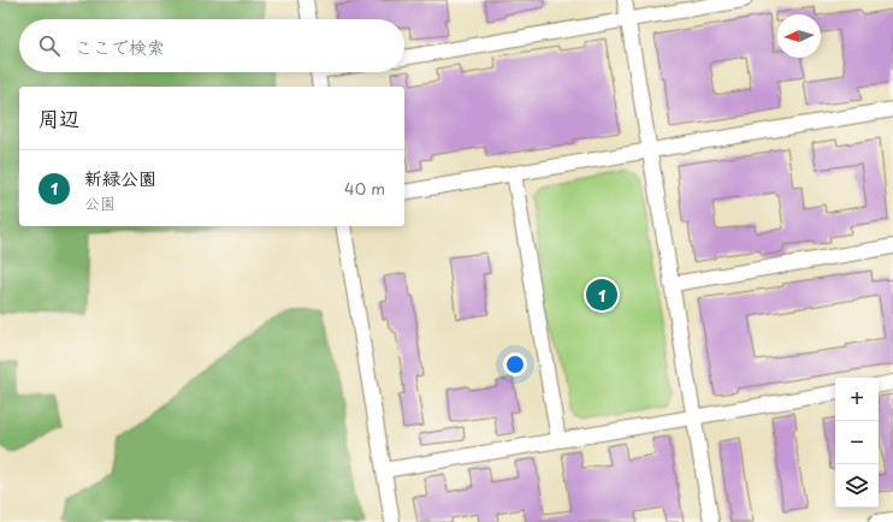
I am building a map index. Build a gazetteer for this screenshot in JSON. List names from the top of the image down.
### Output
{
  "north": "left",
  "page": {
    "search": "ここで検索",
    "heading": "周辺",
    "list": [
      {
        "mark": "1",
        "name": "新緑公園",
        "note": "公園",
        "value": "40 m"
      }
    ],
    "pins": "1",
    "map_buttons": ["+", "−"]
  }
}
